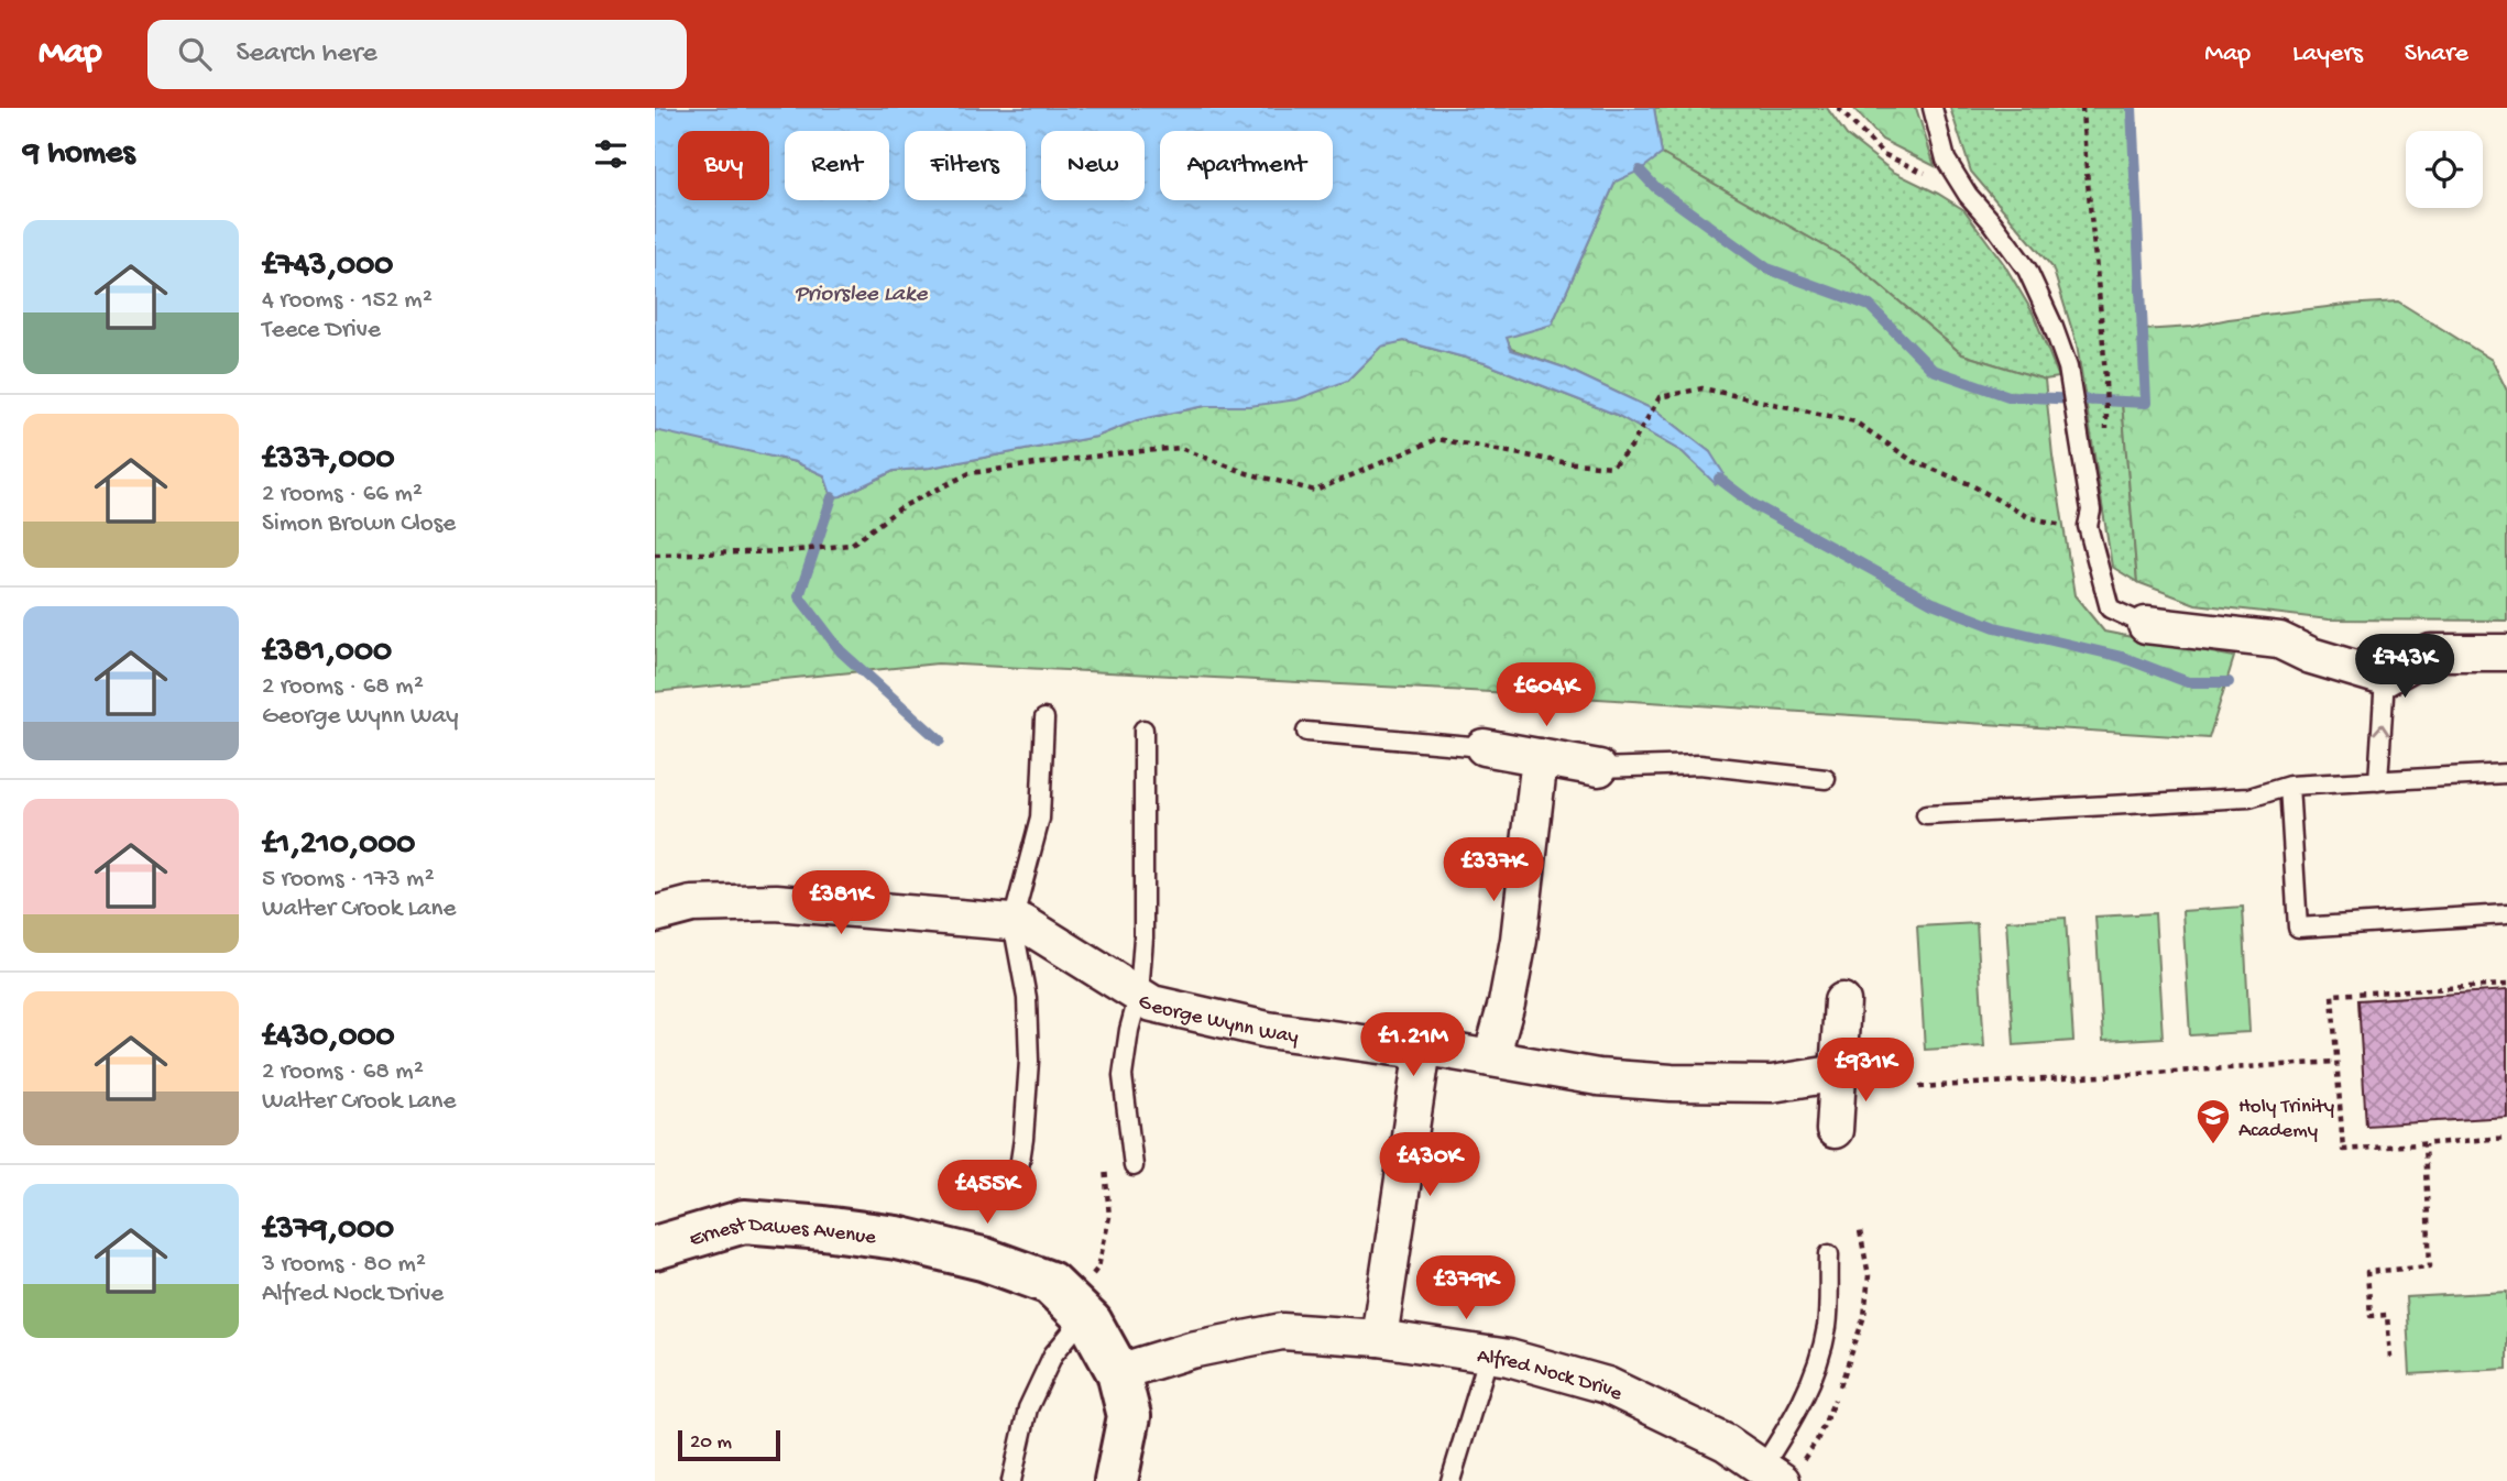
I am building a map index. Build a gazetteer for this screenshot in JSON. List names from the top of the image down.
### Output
{
  "streets": {
    "street": ["George Wynn Way", "Ernest Dawes Avenue", "Alfred Nock Drive"]
  },
  "crossings": [
    ["Ernest Dawes Avenue", "Alfred Nock Drive"]
  ],
  "water": ["Priorslee Lake"],
  "places": {
    "school or university": ["Holy Trinity Academy"]
  },
  "scale_bar": "20 m",
  "page": {
    "header": "Map",
    "search": "Search here",
    "nav": ["Map", "Layers", "Share"],
    "heading": "9 homes",
    "chip": [
      "Buy",
      "Rent",
      "Filters",
      "New",
      "Apartment"
    ],
    "list": [
      {
        "name": "£743,000",
        "note": "4 rooms · 152 m² · Teece Drive"
      },
      {
        "name": "£337,000",
        "note": "2 rooms · 66 m² · Simon Brown Close"
      },
      {
        "name": "£381,000",
        "note": "2 rooms · 68 m² · George Wynn Way"
      },
      {
        "name": "£1,210,000",
        "note": "5 rooms · 173 m² · Walter Crook Lane"
      },
      {
        "name": "£430,000",
        "note": "2 rooms · 68 m² · Walter Crook Lane"
      },
      {
        "name": "£379,000",
        "note": "3 rooms · 80 m² · Alfred Nock Drive"
      }
    ],
    "price": [
      "£743K",
      "£604K",
      "£337K",
      "£381K",
      "£1.21M",
      "£931K",
      "£430K",
      "£455K",
      "£379K"
    ],
    "scale": "20 m"
  }
}
